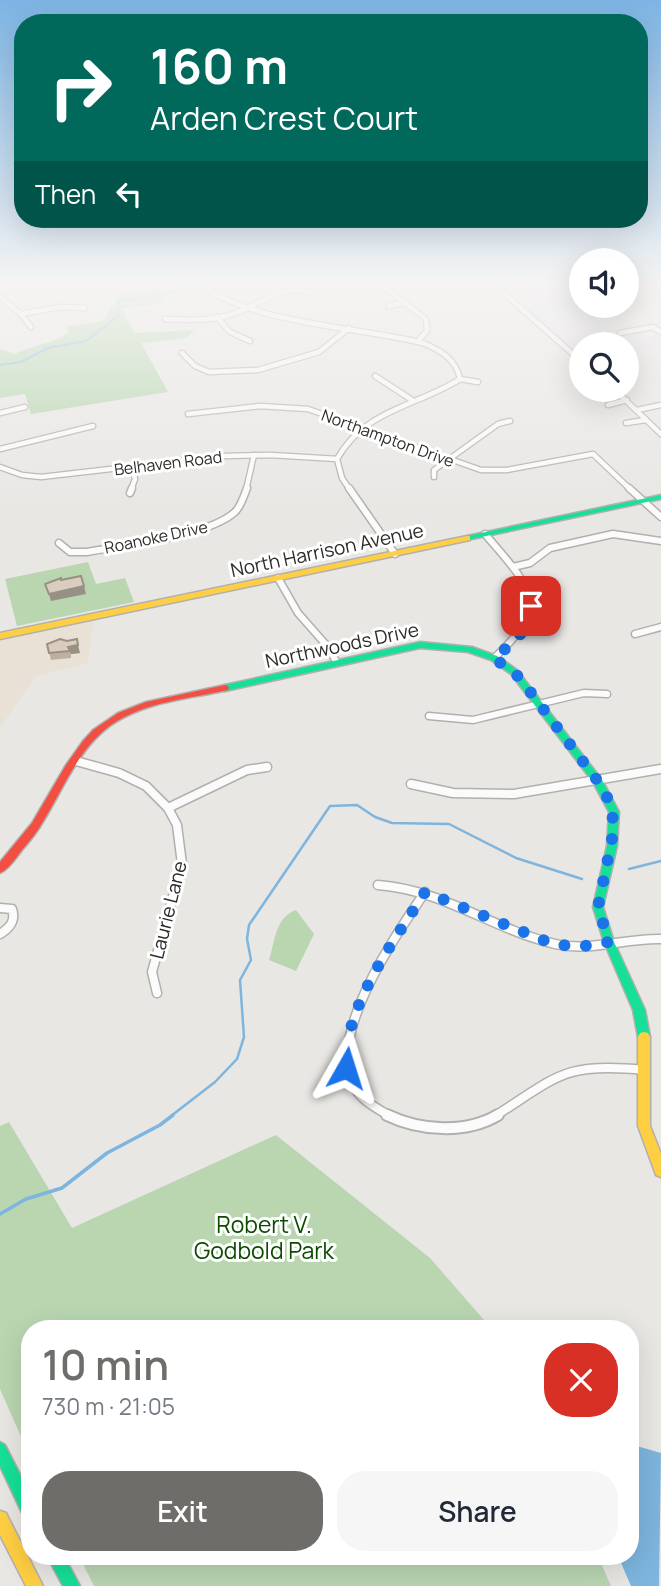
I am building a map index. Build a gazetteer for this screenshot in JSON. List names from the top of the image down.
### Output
{
  "streets": {
    "street": [
      "Northampton Drive",
      "Belhaven Road",
      "Roanoke Drive",
      "North Harrison Avenue",
      "Northwoods Drive",
      "Laurie Lane"
    ]
  },
  "crossings": [
    ["Northampton Drive", "North Harrison Avenue"],
    ["Belhaven Road", "Roanoke Drive"],
    ["Northwoods Drive", "Laurie Lane"]
  ],
  "parks": ["Robert V. Godbold Park"],
  "page": {
    "turn": ["160 m", "Arden Crest Court"],
    "then": "Then",
    "heading": ["10 min", "730 m · 21:05"],
    "buttons": ["Exit", "Share"]
  }
}
